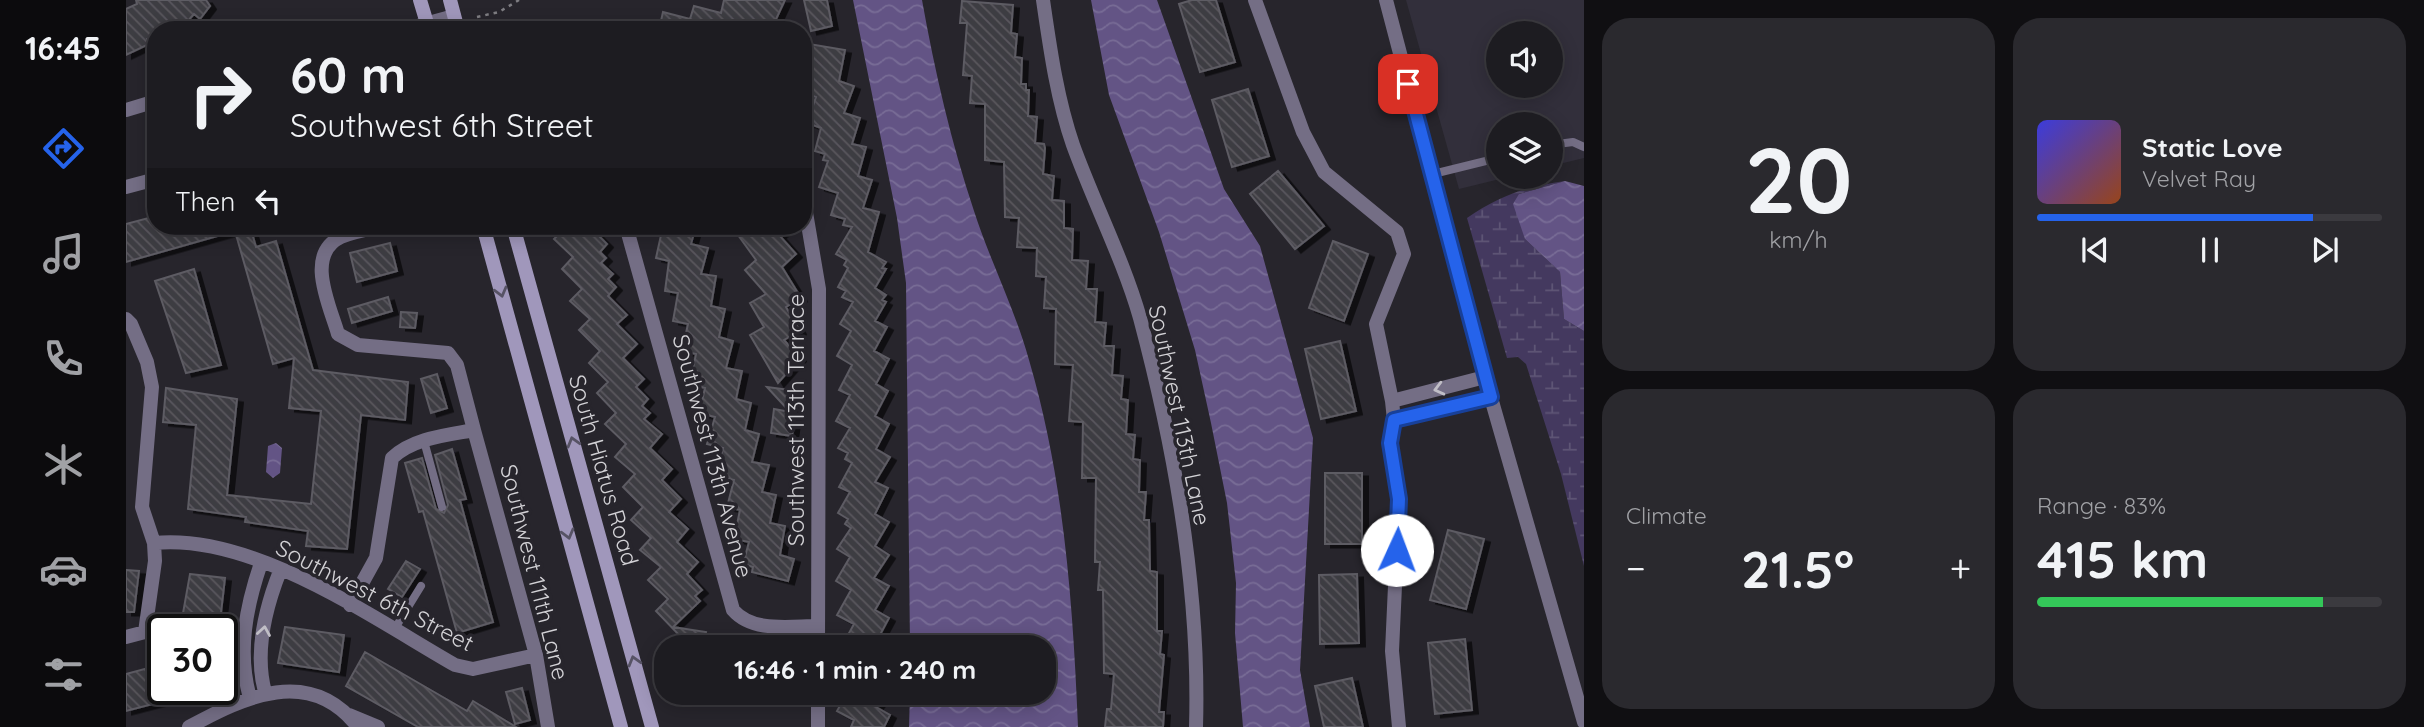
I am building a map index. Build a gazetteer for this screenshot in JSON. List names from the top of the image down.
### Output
{
  "streets": {
    "main road": ["South Hiatus Road"],
    "street": [
      "Southwest 113th Lane",
      "Southwest 113th Terrace",
      "Southwest 113th Avenue",
      "Southwest 111th Lane",
      "Southwest 6th Street"
    ]
  },
  "crossings": [
    ["Southwest 113th Terrace", "Southwest 113th Avenue"],
    ["Southwest 111th Lane", "Southwest 6th Street"]
  ],
  "page": {
    "tabs": "16:45",
    "tile": [
      ["20", "km/h"],
      "Climate",
      ["Range · 83%", "415 km"]
    ],
    "turn": ["60 m", "Southwest 6th Street"],
    "song": ["Static Love", "Velvet Ray"],
    "then": "Then",
    "heat": ["−", "21.5°", "+"],
    "limit": "30",
    "trip": "16:46 · 1 min · 240 m"
  }
}
